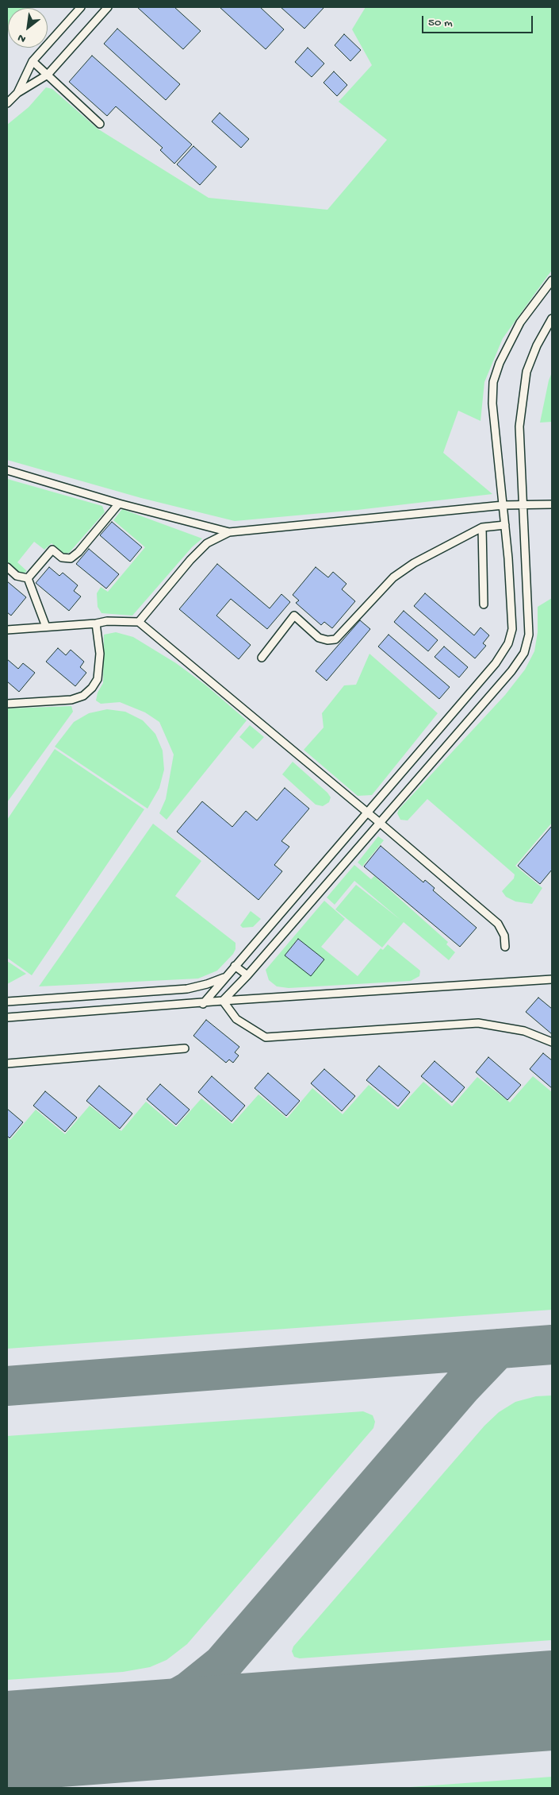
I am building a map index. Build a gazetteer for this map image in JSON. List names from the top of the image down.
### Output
{
  "scale_bar": "50 m",
  "north": "bottom left"
}
